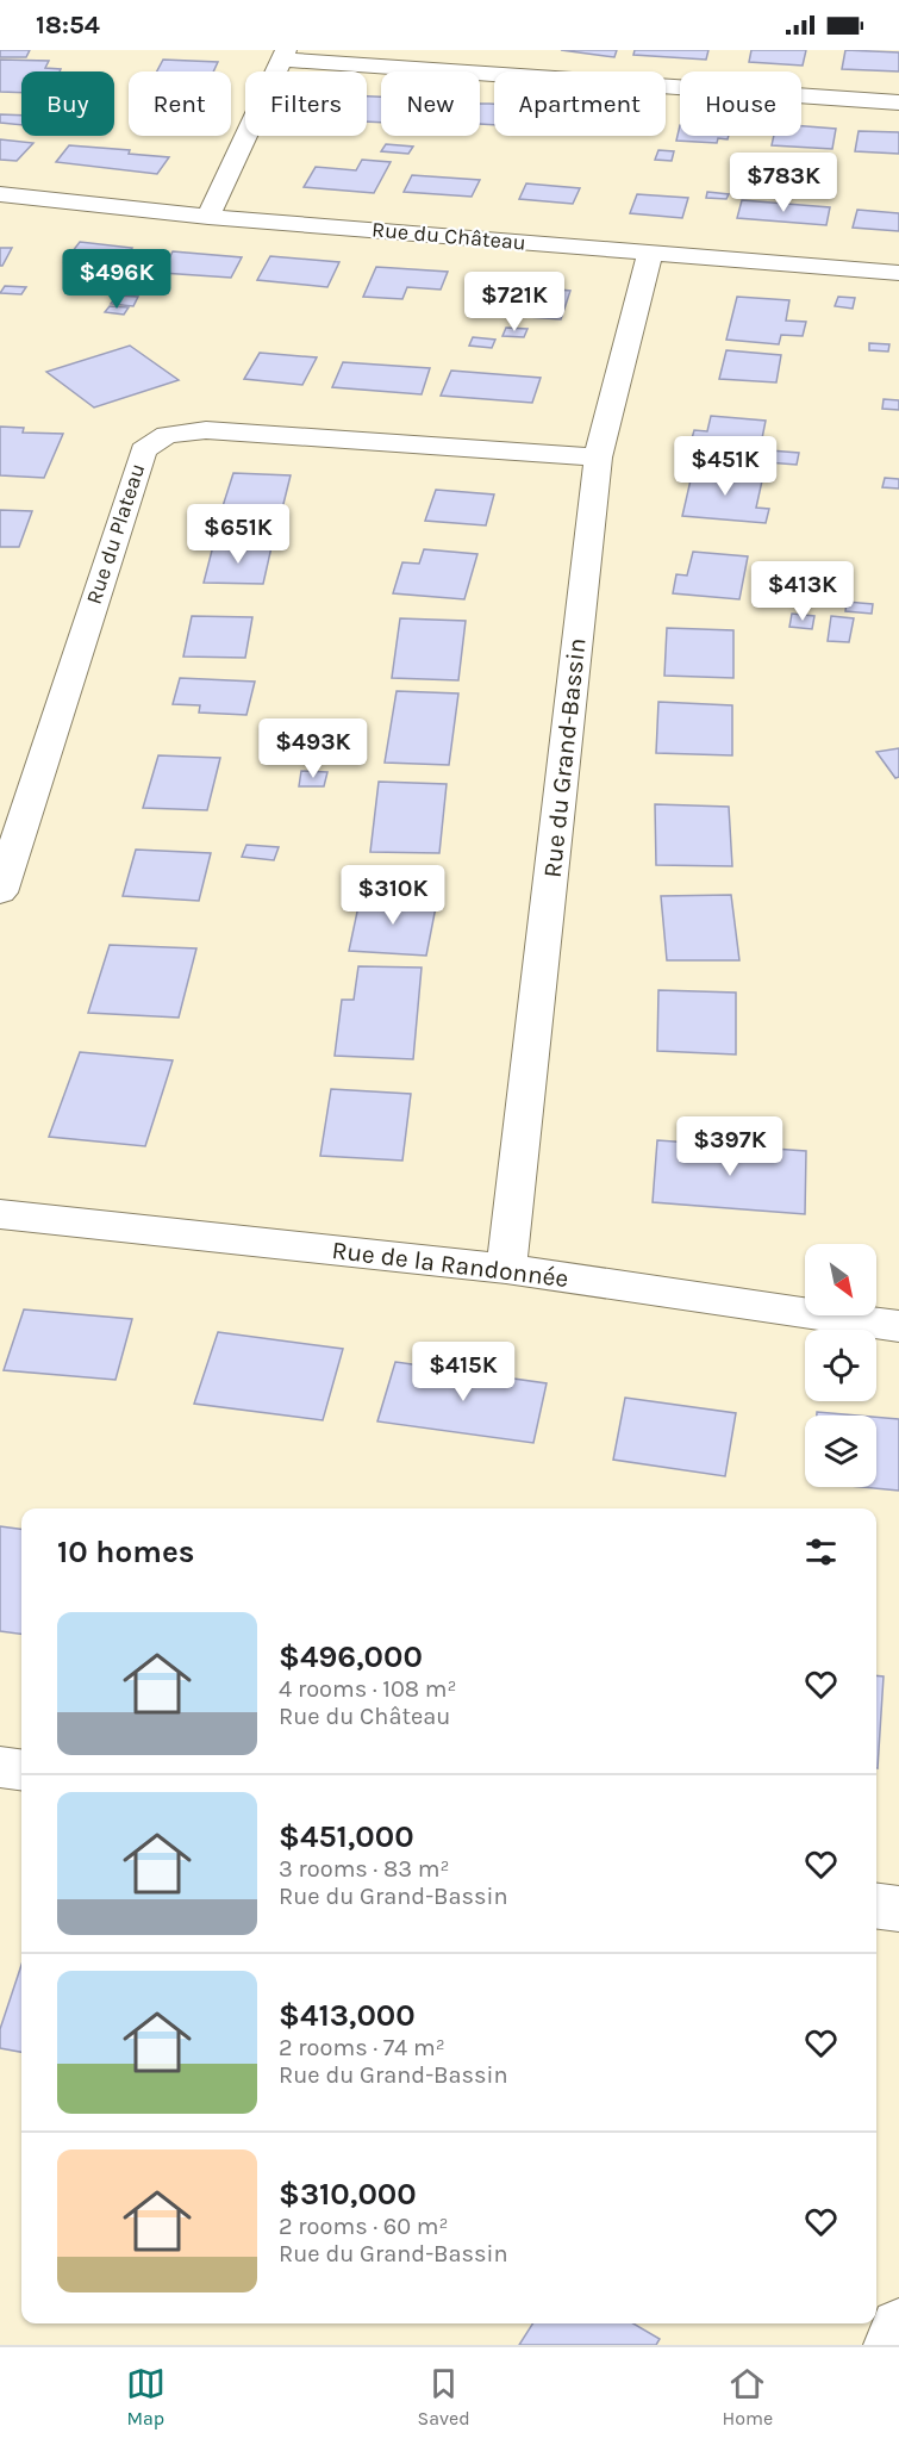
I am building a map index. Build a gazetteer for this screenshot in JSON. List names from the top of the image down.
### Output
{
  "streets": {
    "street": [
      "Rue du Château",
      "Rue du Plateau",
      "Rue du Grand-Bassin",
      "Rue de la Randonnée"
    ]
  },
  "crossings": [
    ["Rue du Château", "Rue du Grand-Bassin"],
    ["Rue du Plateau", "Rue du Grand-Bassin"],
    ["Rue du Grand-Bassin", "Rue de la Randonnée"]
  ],
  "north": "bottom right",
  "page": {
    "status": "18:54",
    "chip": [
      "Buy",
      "Rent",
      "Filters",
      "New",
      "Apartment",
      "House"
    ],
    "price": [
      "$783K",
      "$496K",
      "$721K",
      "$451K",
      "$651K",
      "$413K",
      "$493K",
      "$310K",
      "$397K",
      "$415K"
    ],
    "heading": "10 homes",
    "list": [
      {
        "name": "$496,000",
        "note": "4 rooms · 108 m² · Rue du Château"
      },
      {
        "name": "$451,000",
        "note": "3 rooms · 83 m² · Rue du Grand-Bassin"
      },
      {
        "name": "$413,000",
        "note": "2 rooms · 74 m² · Rue du Grand-Bassin"
      },
      {
        "name": "$310,000",
        "note": "2 rooms · 60 m² · Rue du Grand-Bassin"
      }
    ],
    "tabs": ["Map", "Saved", "Home"]
  }
}
